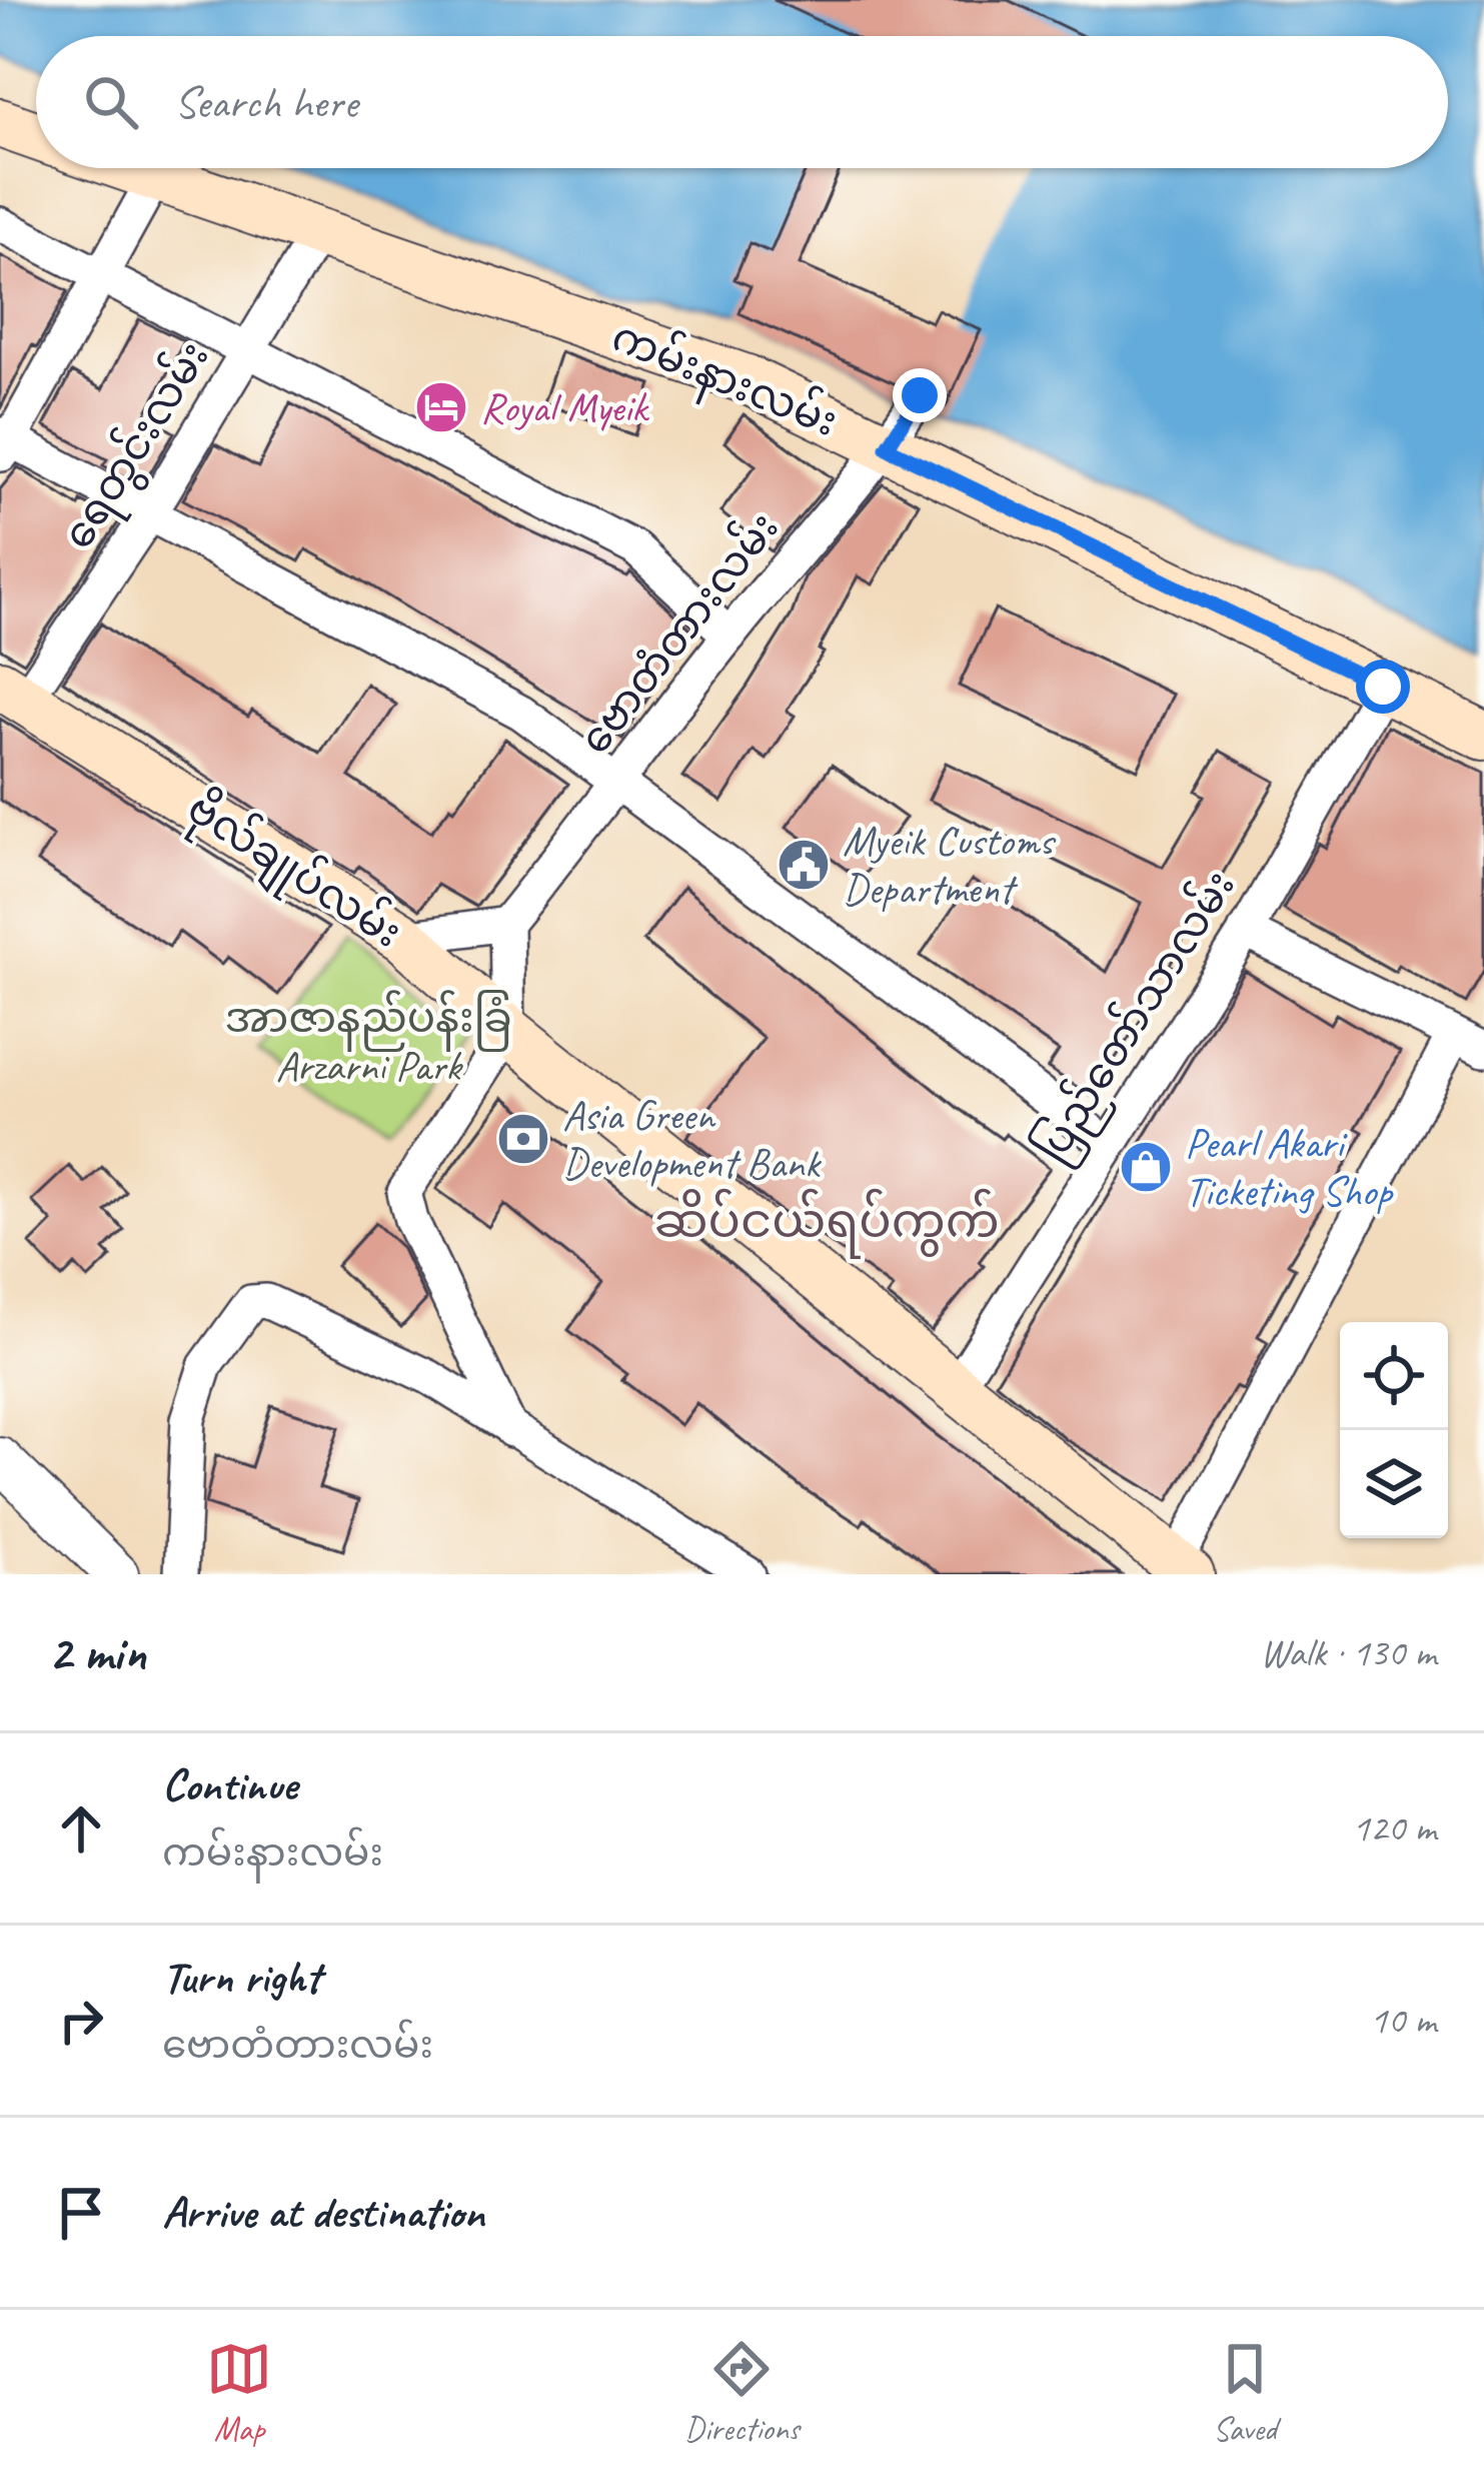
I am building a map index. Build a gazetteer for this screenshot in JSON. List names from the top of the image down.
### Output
{
  "streets": {
    "main road": ["ကမ်းနားလမ်း", "ဗိုလ်ချုပ်လမ်း"],
    "street": ["ရေတွင်းလမ်း", "ဗောတံတားလမ်း", "ပြည်တော်သာလမ်း"]
  },
  "crossings": [
    ["ကမ်းနားလမ်း", "ရေတွင်းလမ်း"],
    ["ကမ်းနားလမ်း", "ဗောတံတားလမ်း"],
    ["ကမ်းနားလမ်း", "ပြည်တော်သာလမ်း"],
    ["ရေတွင်းလမ်း", "ဗိုလ်ချုပ်လမ်း"],
    ["ဗိုလ်ချုပ်လမ်း", "ပြည်တော်သာလမ်း"]
  ],
  "districts": ["ဆိပ်ငယ်ရပ်ကွက်"],
  "parks": ["အာဇာနည်ပန်းခြံ Arzarni Park"],
  "places": {
    "hotel": ["Royal Myeik"],
    "public building": ["Myeik Customs Department"],
    "bank": ["Asia Green Development Bank"],
    "shop": ["Pearl Akari Ticketing Shop"]
  },
  "page": {
    "search": "Search here",
    "heading": ["2 min", "Walk · 130 m"],
    "list": [
      ["Continue", "ကမ်းနားလမ်း", "120 m"],
      ["Turn right", "ဗောတံတားလမ်း", "10 m"],
      "Arrive at destination"
    ],
    "nav": ["Map", "Directions", "Saved"]
  }
}
